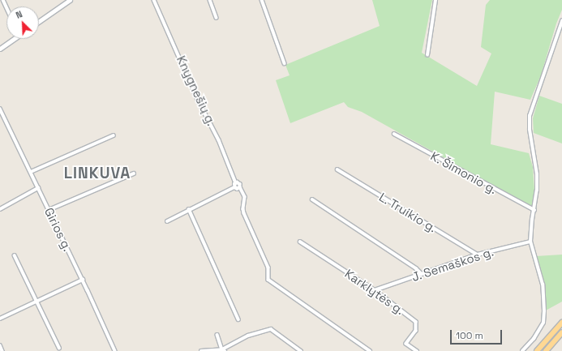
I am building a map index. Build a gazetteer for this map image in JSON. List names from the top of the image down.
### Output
{
  "streets": {
    "street": [
      "Knygnešių g.",
      "K. Šimonio g.",
      "L. Truikio g.",
      "Girios g.",
      "J. Semaškos g.",
      "Karklytės g."
    ]
  },
  "crossings": [
    ["L. Truikio g.", "J. Semaškos g."],
    ["J. Semaškos g.", "Karklytės g."]
  ],
  "districts": ["LINKUVA"],
  "scale_bar": "100 m",
  "north": "top left"
}
